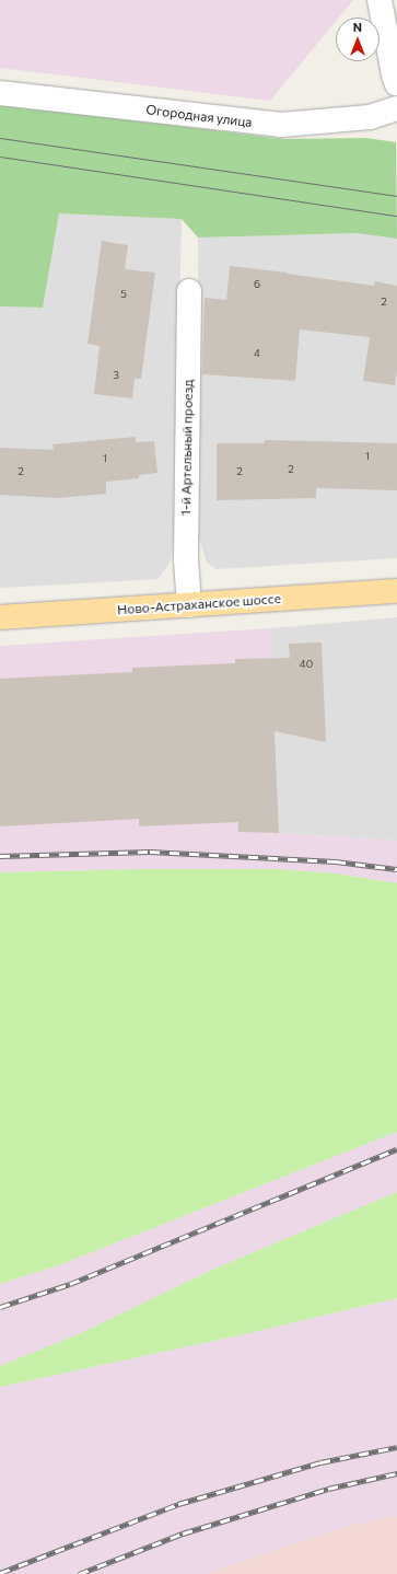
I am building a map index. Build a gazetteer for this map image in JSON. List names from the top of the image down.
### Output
{
  "streets": {
    "main road": ["Ново-Астраханское шоссе"],
    "street": ["Огородная улица", "1-й Артельный проезд"]
  },
  "crossings": [
    ["1-й Артельный проезд", "Ново-Астраханское шоссе"]
  ],
  "house_numbers": [
    "6",
    "5",
    "2",
    "4",
    "3",
    "1",
    "1",
    "2",
    "2",
    "2",
    "40"
  ],
  "north": "top"
}
